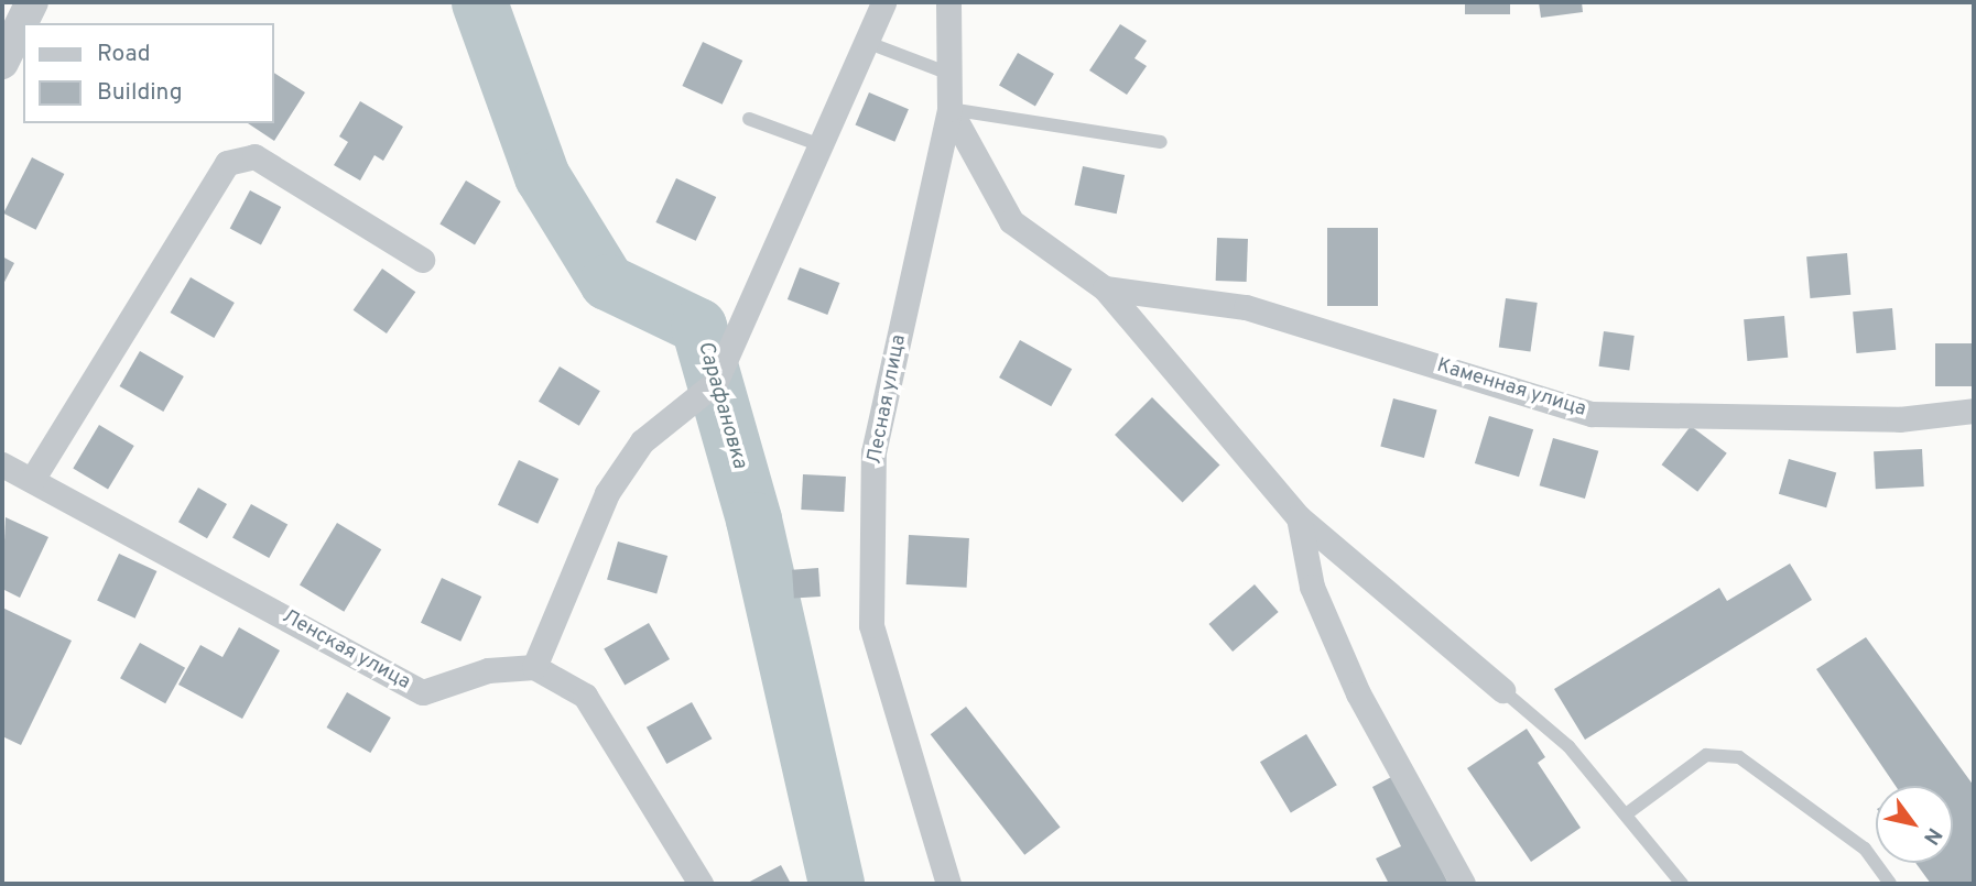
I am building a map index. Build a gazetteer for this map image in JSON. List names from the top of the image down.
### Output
{
  "streets": {
    "street": ["Каменная улица", "Лесная улица", "Ленская улица"]
  },
  "water": ["Сарафановка"],
  "legend": ["Road", "Building"],
  "north": "bottom right"
}
